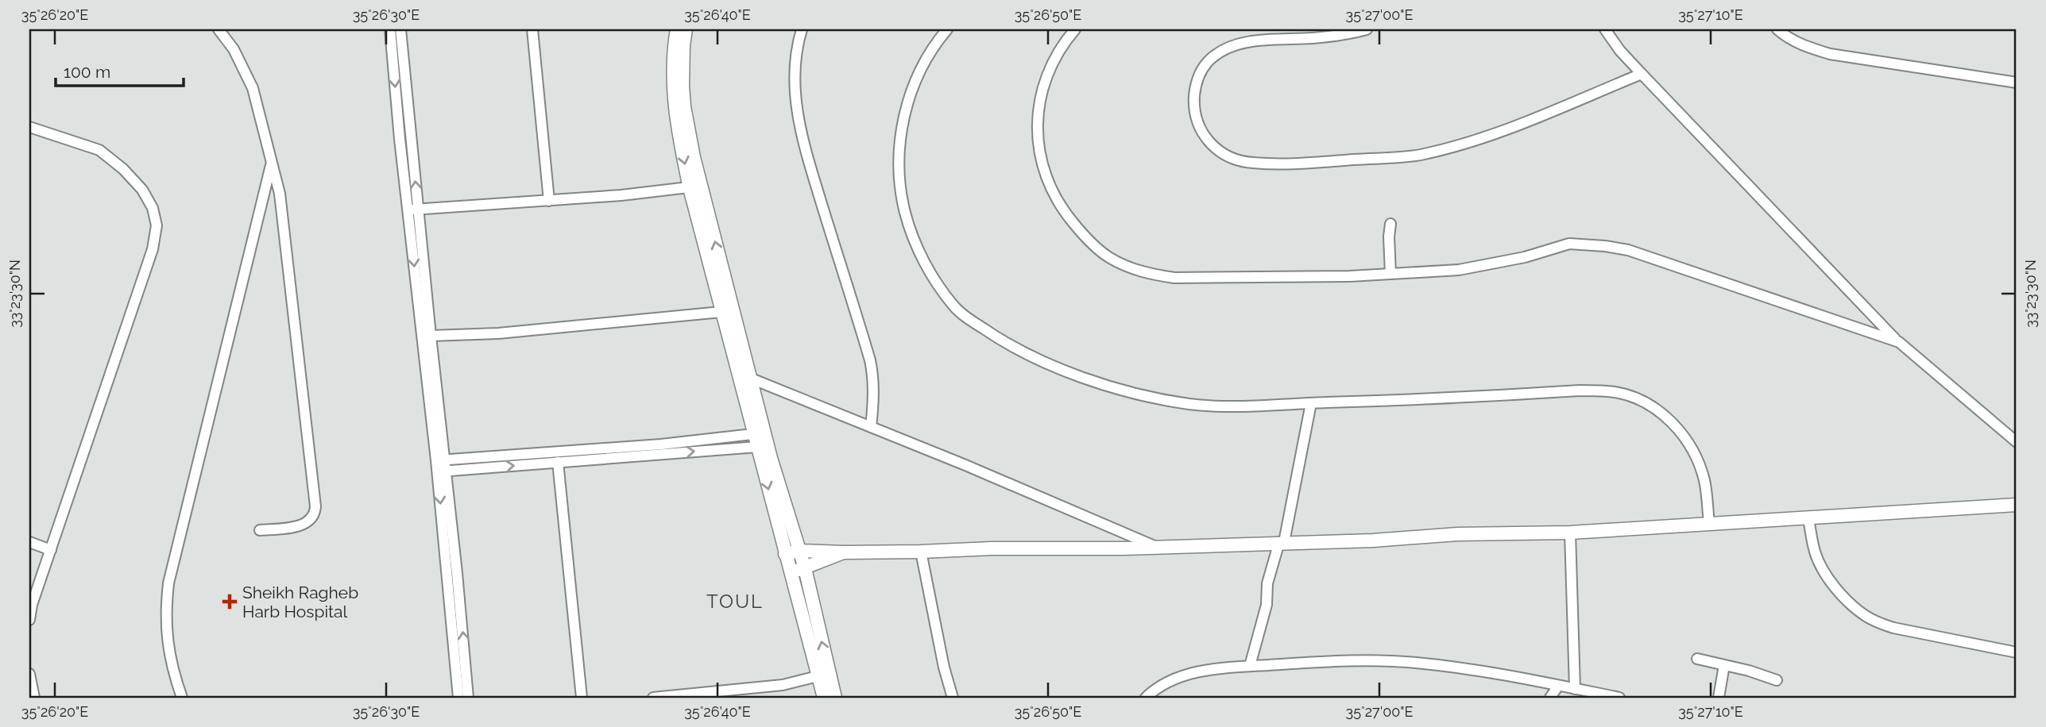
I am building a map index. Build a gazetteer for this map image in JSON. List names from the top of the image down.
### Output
{
  "districts": ["TOUL"],
  "places": {
    "health": ["Sheikh Ragheb Harb Hospital"]
  },
  "scale_bar": "100 m",
  "coordinates": [
    "35°26'20\"E",
    "35°26'30\"E",
    "35°26'40\"E",
    "35°26'50\"E",
    "35°27'00\"E",
    "35°27'10\"E",
    "33°23'30\"N"
  ]
}
